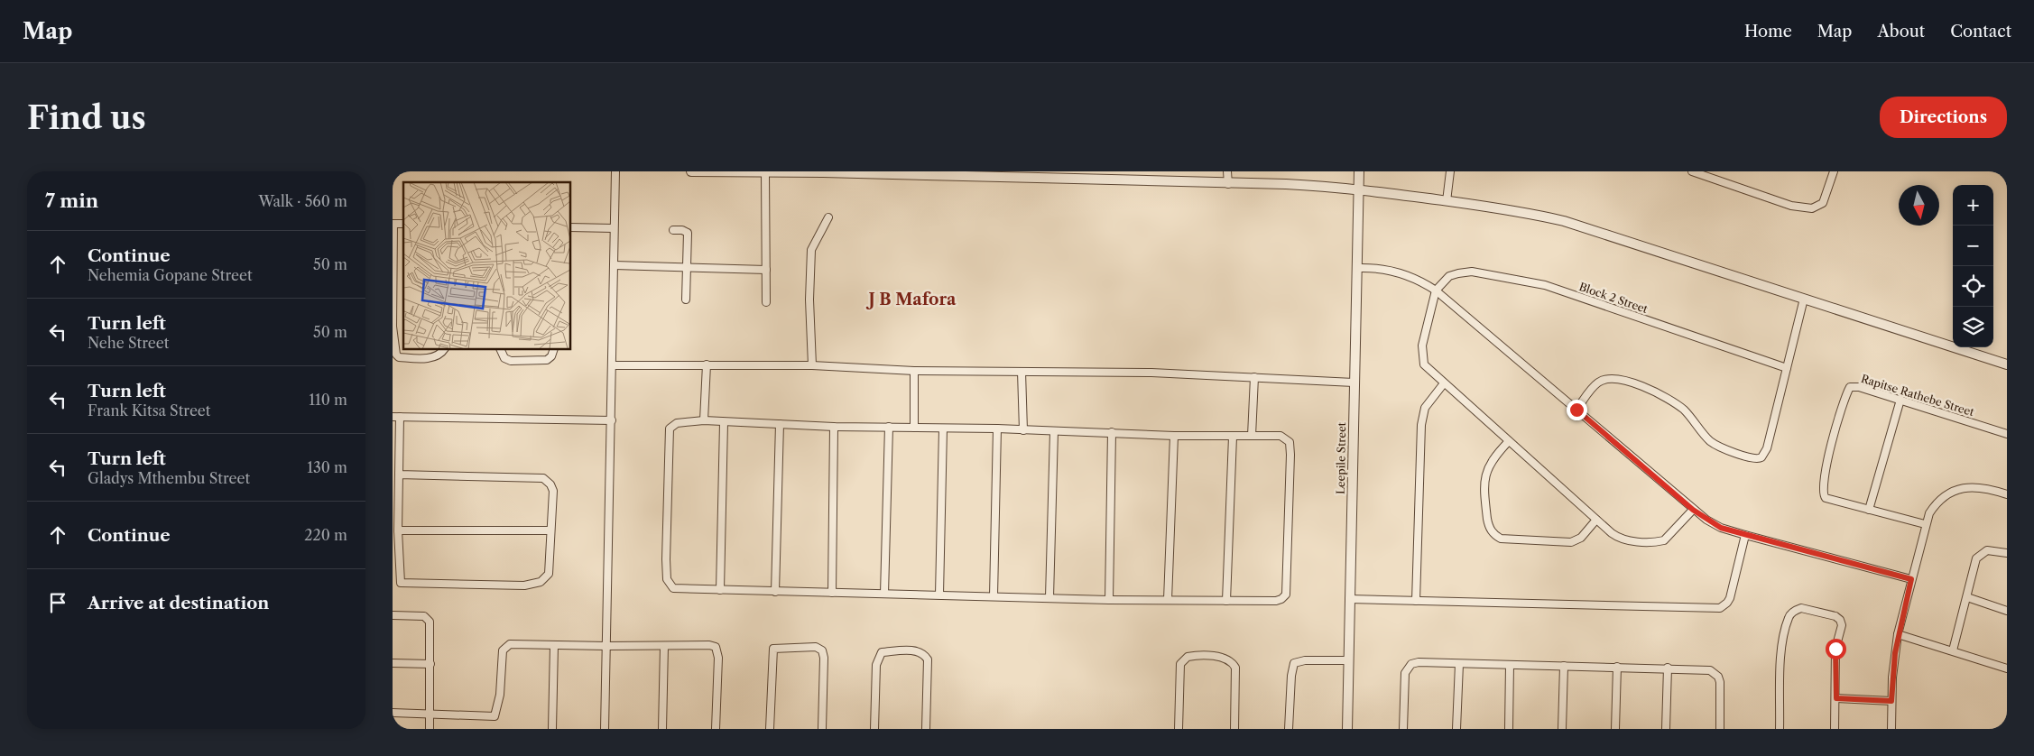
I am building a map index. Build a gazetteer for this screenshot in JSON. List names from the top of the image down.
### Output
{
  "streets": {
    "street": ["Block 2 Street", "Rapitse Rathebe Street", "Leepile Street"]
  },
  "districts": ["J B Mafora"],
  "north": "bottom",
  "page": {
    "header": "Map",
    "nav": [
      "Home",
      "Map",
      "About",
      "Contact"
    ],
    "buttons": "Directions",
    "title": "Find us",
    "heading": ["7 min", "Walk · 560 m"],
    "map_buttons": ["+", "−"],
    "list": [
      ["Continue", "Nehemia Gopane Street", "50 m"],
      ["Turn left", "Nehe Street", "50 m"],
      ["Turn left", "Frank Kitsa Street", "110 m"],
      ["Turn left", "Gladys Mthembu Street", "130 m"],
      ["Continue", "220 m"],
      "Arrive at destination"
    ]
  }
}
